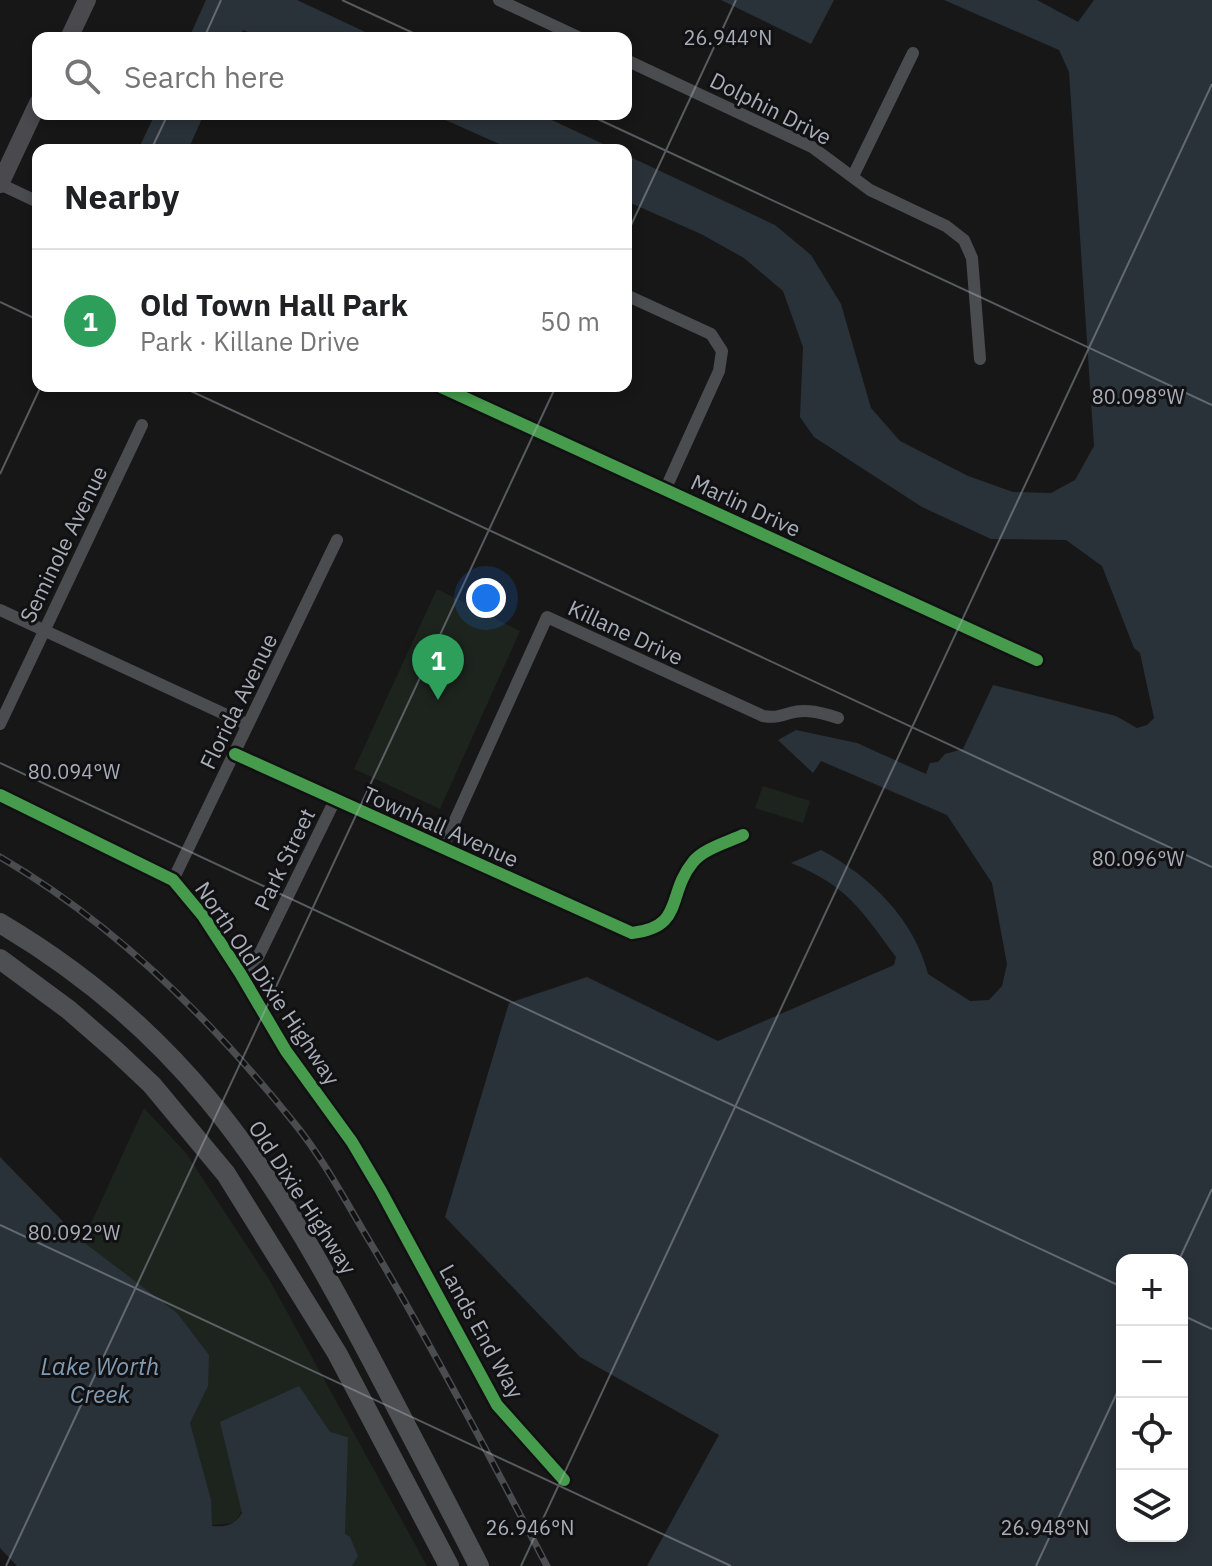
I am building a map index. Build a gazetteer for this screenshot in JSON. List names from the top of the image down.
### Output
{
  "streets": {
    "main road": ["Old Dixie Highway"],
    "street": [
      "Dolphin Drive",
      "Marlin Drive",
      "Seminole Avenue",
      "Killane Drive",
      "Florida Avenue",
      "Townhall Avenue",
      "Park Street",
      "North Old Dixie Highway",
      "Lands End Way"
    ]
  },
  "crossings": [
    ["Killane Drive", "Townhall Avenue"],
    ["Florida Avenue", "Townhall Avenue"],
    ["Florida Avenue", "North Old Dixie Highway"],
    ["Townhall Avenue", "Park Street"],
    ["Park Street", "North Old Dixie Highway"],
    ["North Old Dixie Highway", "Lands End Way"]
  ],
  "water": ["Lake Worth Creek"],
  "page": {
    "search": "Search here",
    "heading": "Nearby",
    "list": [
      {
        "mark": "1",
        "name": "Old Town Hall Park",
        "note": "Park · Killane Drive",
        "value": "50 m"
      }
    ],
    "pins": "1",
    "map_buttons": ["+", "−"]
  },
  "coordinates": [
    "26.944°N",
    "80.098°W",
    "80.094°W",
    "80.096°W",
    "80.092°W",
    "26.946°N",
    "26.948°N"
  ]
}
